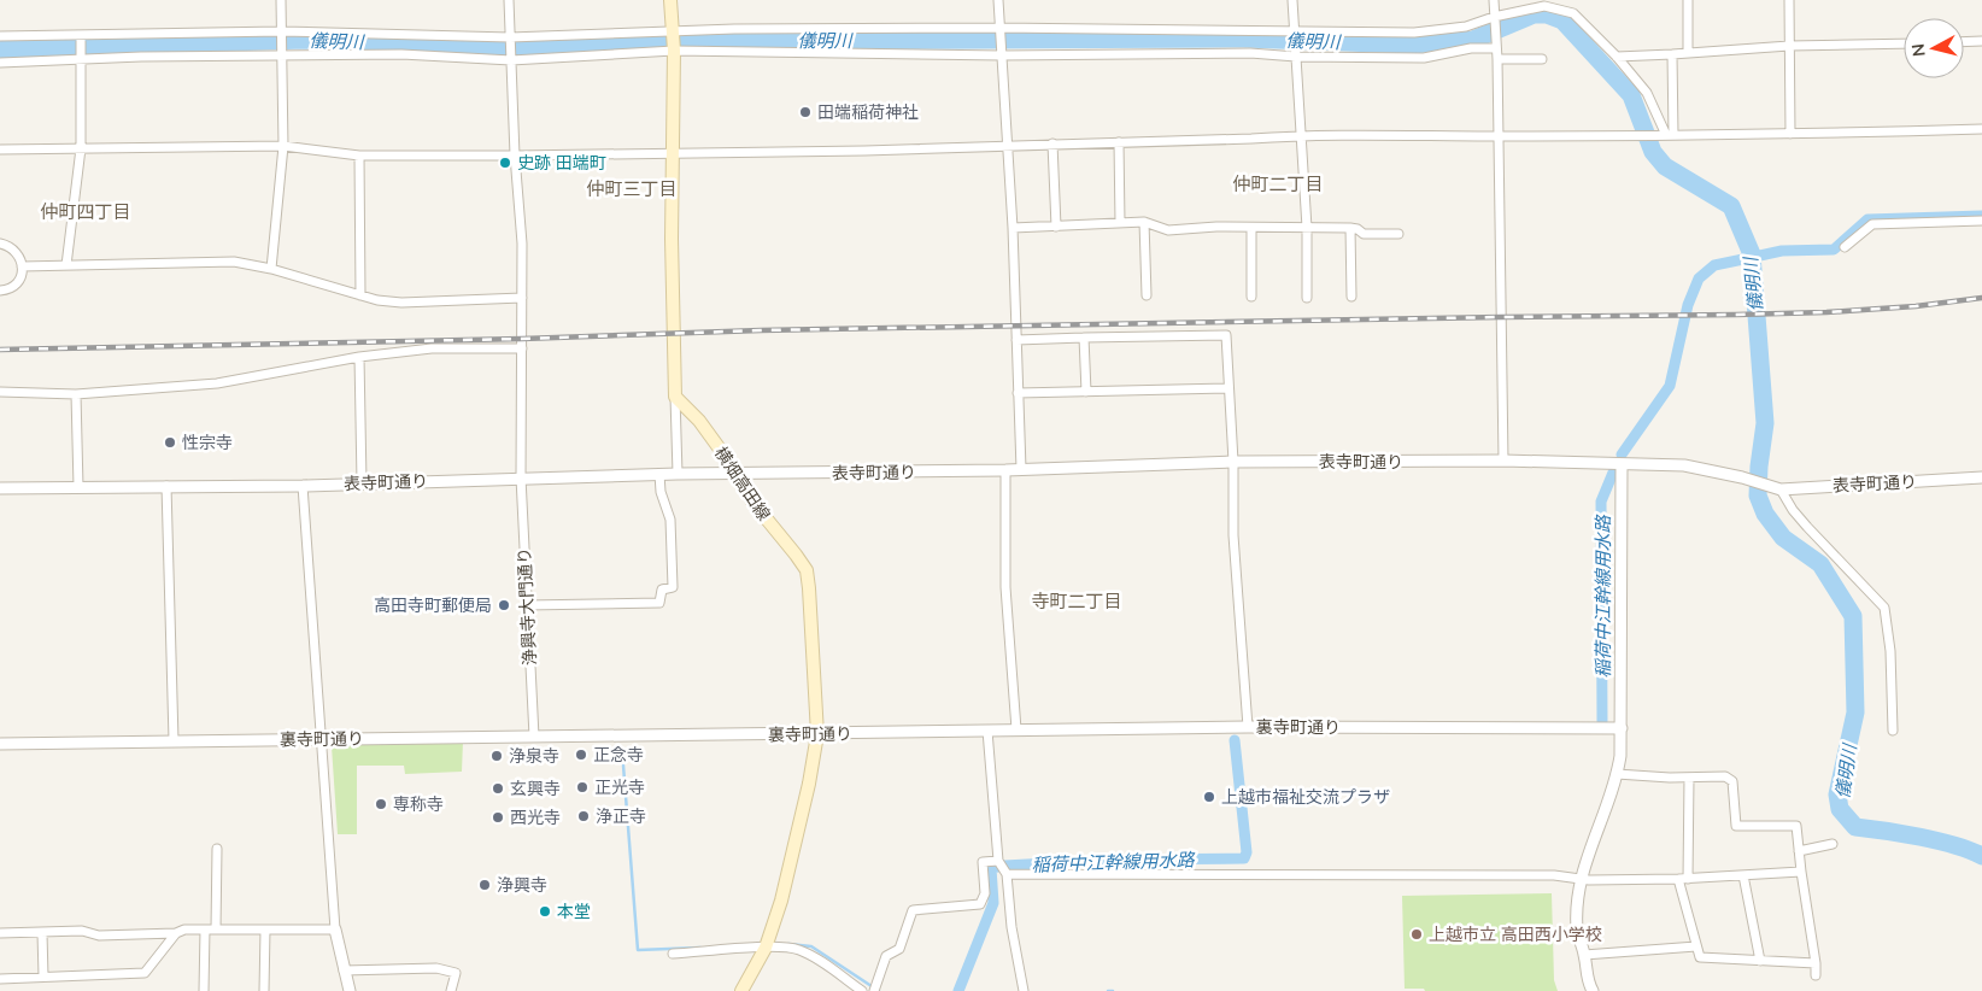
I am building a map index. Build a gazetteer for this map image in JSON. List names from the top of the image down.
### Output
{
  "streets": {
    "main road": ["横畑高田線"],
    "street": ["表寺町通り", "浄興寺大門通り", "裏寺町通り"]
  },
  "crossings": [
    ["表寺町通り", "横畑高田線"],
    ["表寺町通り", "浄興寺大門通り"],
    ["横畑高田線", "裏寺町通り"],
    ["浄興寺大門通り", "裏寺町通り"]
  ],
  "districts": [
    "仲町二丁目",
    "仲町三丁目",
    "仲町四丁目",
    "寺町二丁目"
  ],
  "water": ["儀明川", "稲荷中江幹線用水路"],
  "places": [
    "田端稲荷神社",
    "史跡 田端町",
    "性宗寺",
    "高田寺町郵便局",
    "正念寺",
    "浄泉寺",
    "正光寺",
    "玄興寺",
    "上越市福祉交流プラザ",
    "専称寺",
    "浄正寺",
    "西光寺",
    "浄興寺",
    "本堂",
    "上越市立 高田西小学校"
  ],
  "north": "left"
}
